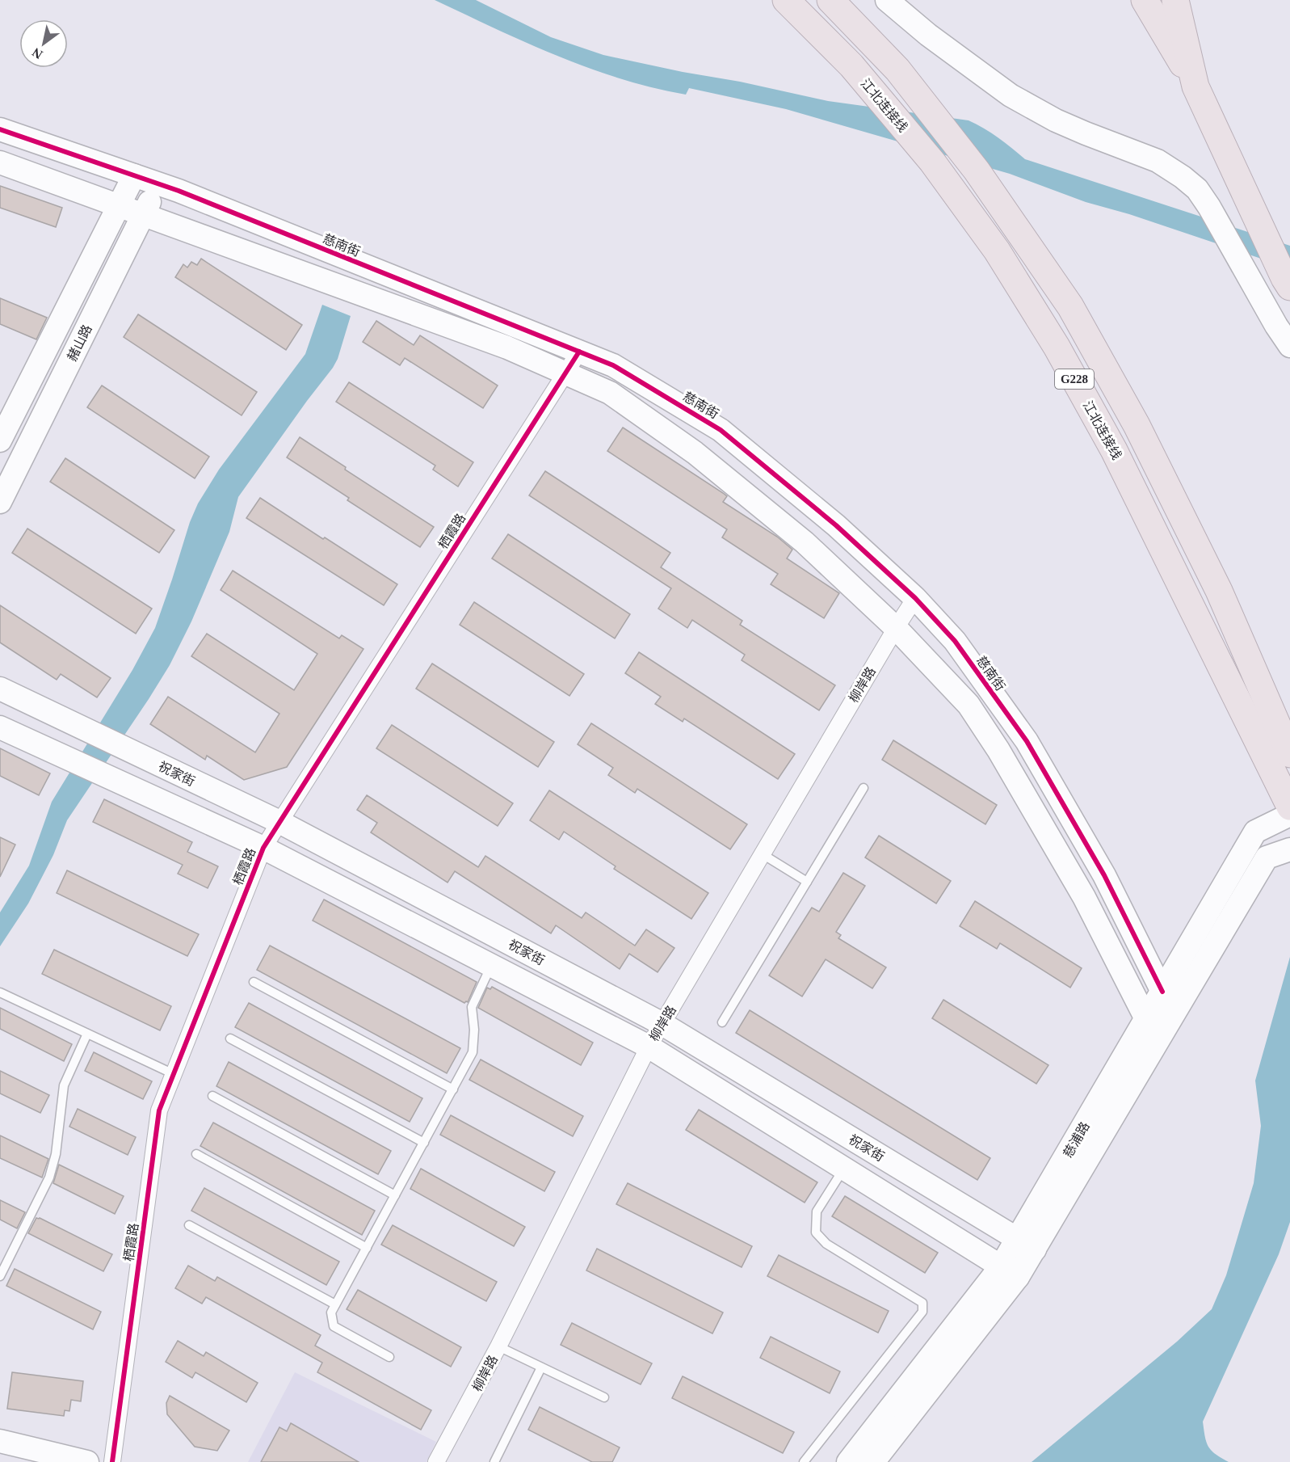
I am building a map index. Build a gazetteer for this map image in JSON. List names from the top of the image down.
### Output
{
  "streets": {
    "highway": ["江北连接线", "G228"],
    "street": [
      "慈南街",
      "赭山路",
      "栖霞路",
      "柳岸路",
      "祝家街",
      "慈浦路"
    ]
  },
  "crossings": [
    ["慈南街", "赭山路"],
    ["慈南街", "栖霞路"],
    ["慈南街", "柳岸路"],
    ["慈南街", "慈浦路"],
    ["栖霞路", "祝家街"],
    ["柳岸路", "祝家街"],
    ["祝家街", "慈浦路"]
  ],
  "north": "bottom left"
}
